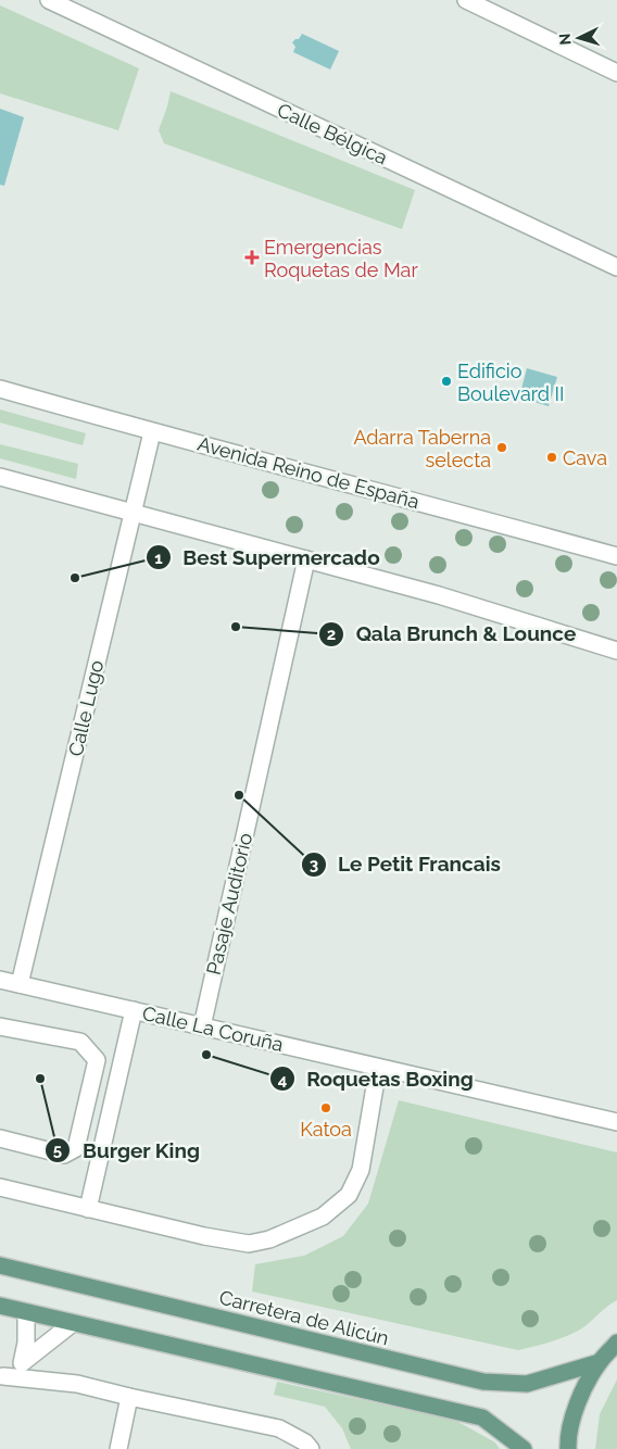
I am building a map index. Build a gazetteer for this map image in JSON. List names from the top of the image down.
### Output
{
  "streets": {
    "main road": ["Carretera de Alicún"],
    "street": [
      "Calle Bélgica",
      "Avenida Reino de España",
      "Calle Lugo",
      "Pasaje Auditorio",
      "Calle La Coruña"
    ]
  },
  "crossings": [
    ["Avenida Reino de España", "Calle Lugo"],
    ["Calle Lugo", "Calle La Coruña"],
    ["Pasaje Auditorio", "Calle La Coruña"]
  ],
  "places": {
    "health": ["Emergencias Roquetas de Mar"],
    "other": [
      "Edificio Boulevard II",
      "Adarra Taberna selecta",
      "Cava",
      "Best Supermercado",
      "Qala Brunch & Lounce",
      "Le Petit Francais",
      "Roquetas Boxing",
      "Burger King",
      "Katoa"
    ]
  },
  "north": "left"
}
